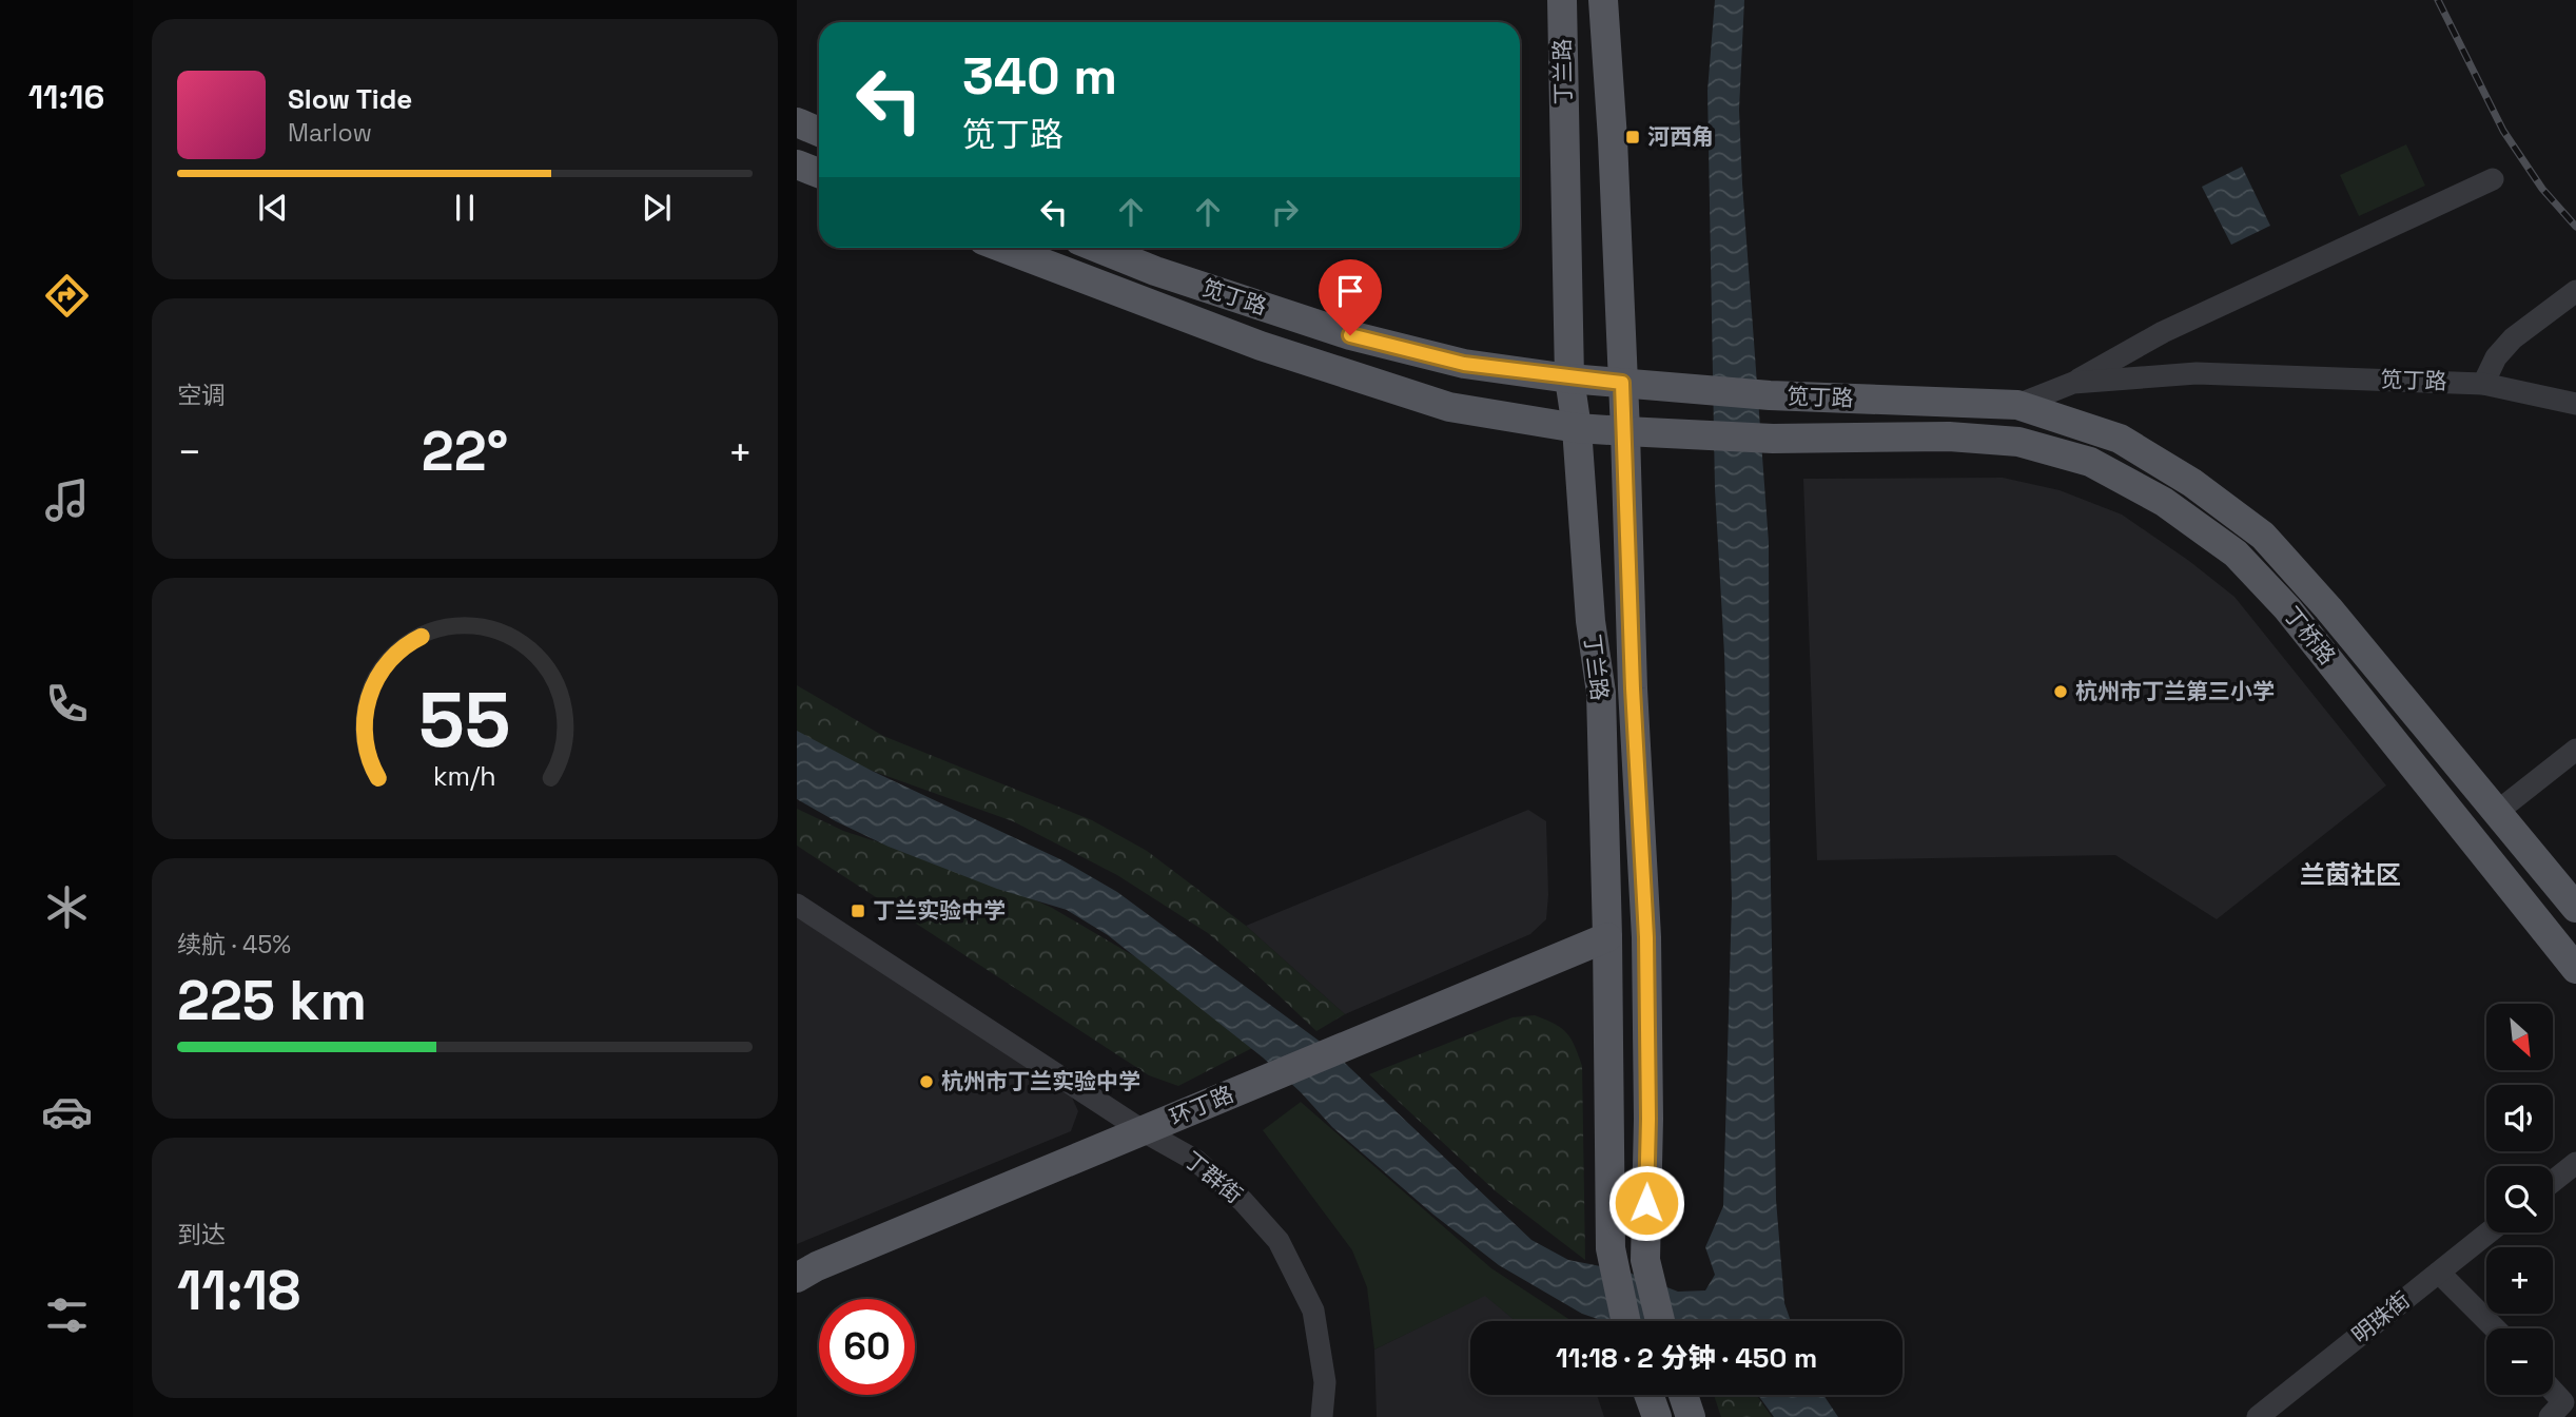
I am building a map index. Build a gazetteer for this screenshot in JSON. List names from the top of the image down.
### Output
{
  "streets": {
    "main road": [
      "丁兰路",
      "笕丁路",
      "丁桥路",
      "环丁路"
    ],
    "street": ["丁群街", "明珠街"]
  },
  "crossings": [
    ["丁兰路", "笕丁路"],
    ["丁兰路", "环丁路"],
    ["笕丁路", "丁桥路"],
    ["环丁路", "丁群街"]
  ],
  "districts": ["兰茵社区"],
  "places": {
    "transit": ["河西角", "丁兰实验中学"],
    "other": ["杭州市丁兰第三小学", "杭州市丁兰实验中学"]
  },
  "north": "bottom right",
  "page": {
    "tabs": "11:16",
    "turn": ["340 m", "笕丁路"],
    "song": ["Slow Tide", "Marlow"],
    "tile": [
      "空调",
      ["续航 · 45%", "225 km"],
      ["到达", "11:18"]
    ],
    "heat": ["−", "22°", "+"],
    "map_buttons": ["+", "−"],
    "limit": "60",
    "trip": "11:18 · 2 分钟 · 450 m",
    "gauge": ["55", "km/h"]
  }
}
